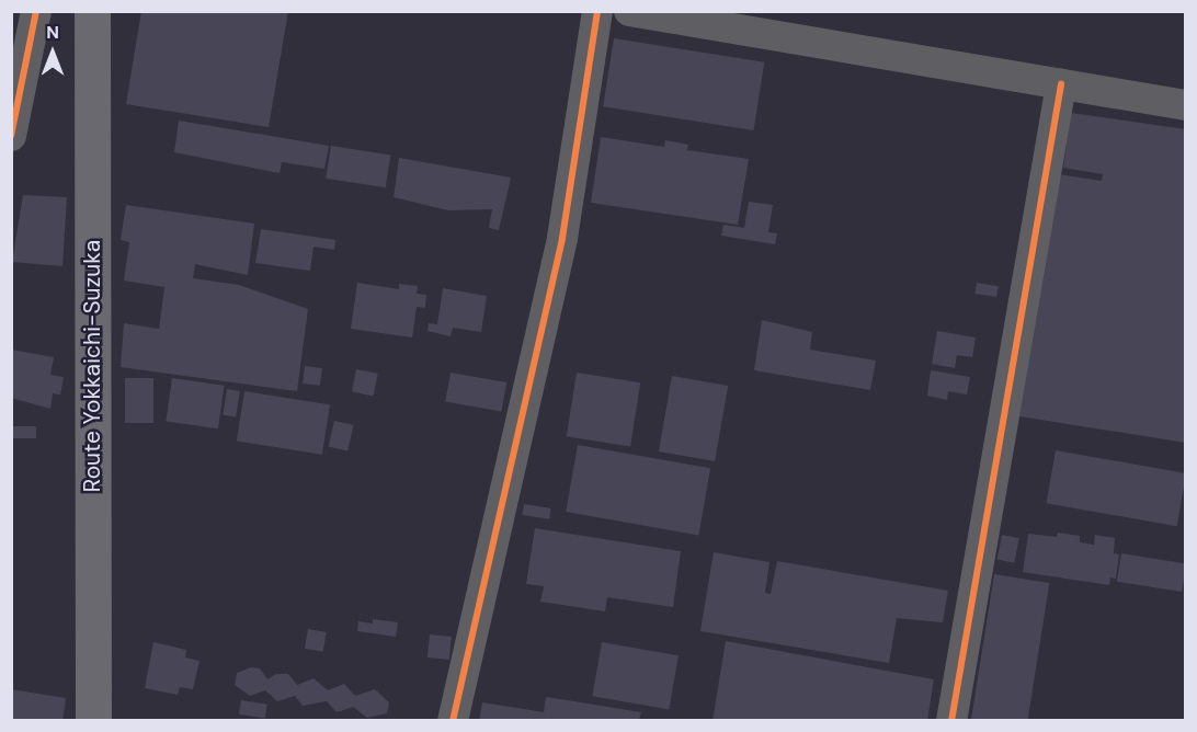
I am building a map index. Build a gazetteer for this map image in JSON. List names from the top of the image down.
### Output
{
  "streets": {
    "main road": ["Route Yokkaichi-Suzuka"]
  },
  "north": "top"
}
